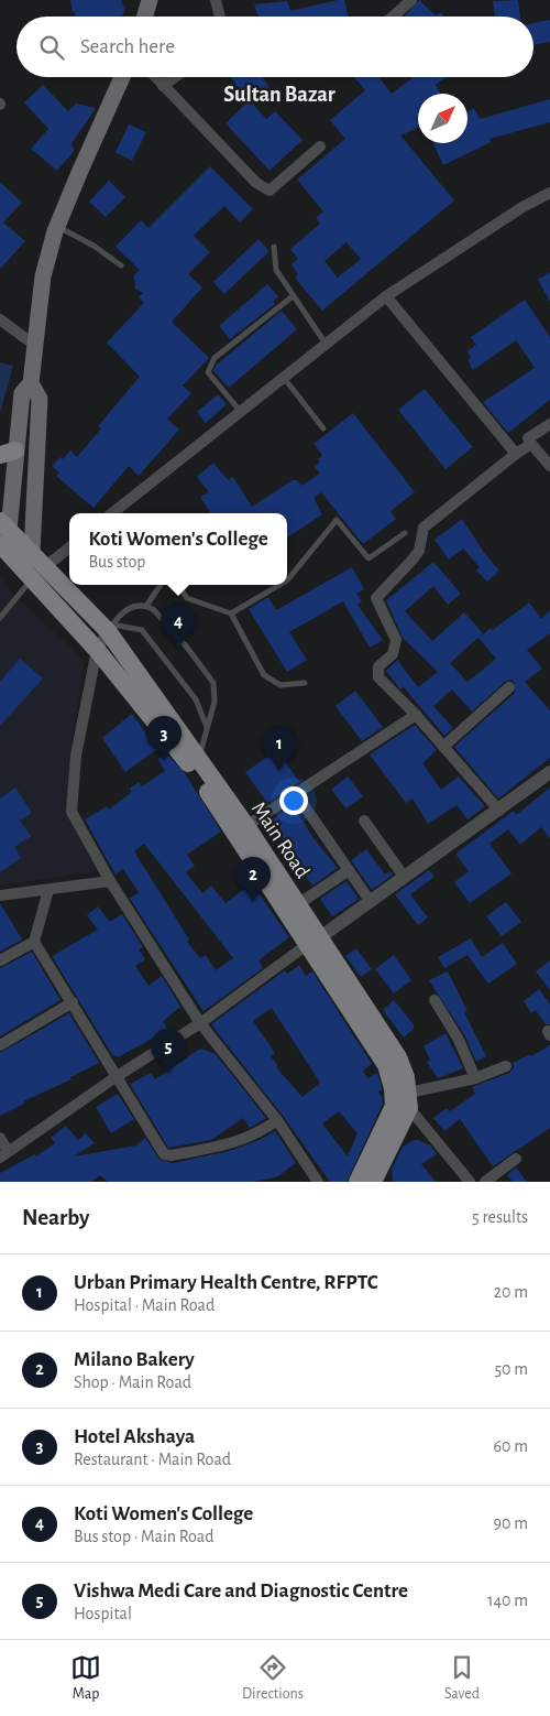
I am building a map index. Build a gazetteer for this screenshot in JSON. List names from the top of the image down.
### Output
{
  "streets": {
    "main road": ["Main Road"]
  },
  "districts": ["Sultan Bazar"],
  "north": "top right",
  "page": {
    "search": "Search here",
    "popup": ["Koti Women's College", "Bus stop"],
    "pins": [
      "4",
      "3",
      "1",
      "2",
      "5"
    ],
    "heading": ["Nearby", "5 results"],
    "list": [
      {
        "mark": "1",
        "name": "Urban Primary Health Centre, RFPTC",
        "note": "Hospital · Main Road",
        "value": "20 m"
      },
      {
        "mark": "2",
        "name": "Milano Bakery",
        "note": "Shop · Main Road",
        "value": "50 m"
      },
      {
        "mark": "3",
        "name": "Hotel Akshaya",
        "note": "Restaurant · Main Road",
        "value": "60 m"
      },
      {
        "mark": "4",
        "name": "Koti Women's College",
        "note": "Bus stop · Main Road",
        "value": "90 m"
      },
      {
        "mark": "5",
        "name": "Vishwa Medi Care and Diagnostic Centre",
        "note": "Hospital",
        "value": "140 m"
      }
    ],
    "nav": ["Map", "Directions", "Saved"]
  }
}
